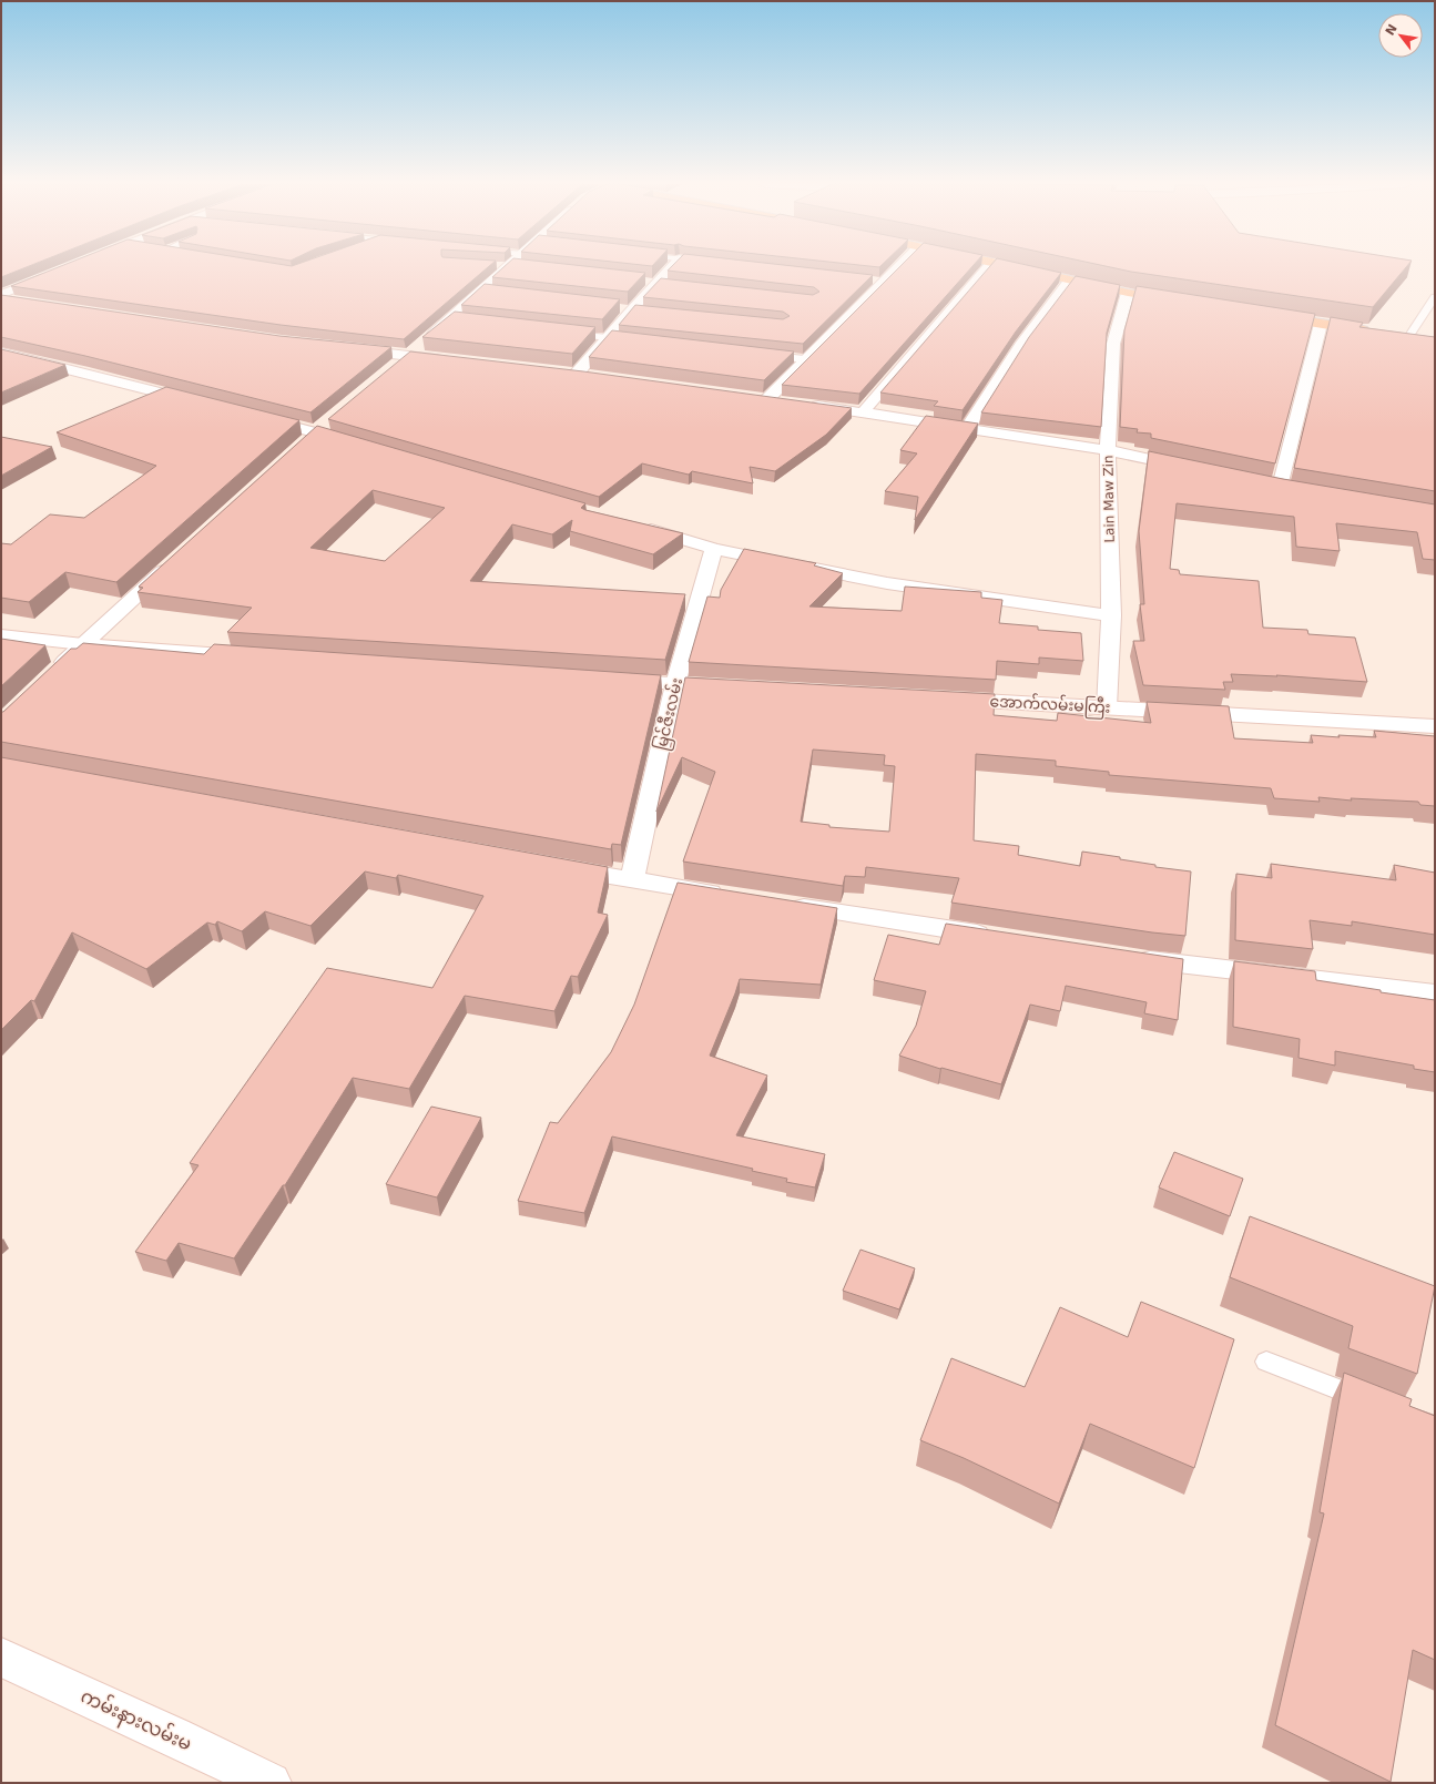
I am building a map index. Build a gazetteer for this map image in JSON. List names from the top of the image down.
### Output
{
  "streets": {
    "street": [
      "Lain Maw Zin",
      "အောက်လမ်းမကြီး",
      "မြင်ဇီးလမ်း",
      "ကမ်းနားလမ်းမ"
    ]
  },
  "crossings": [
    ["Lain Maw Zin", "အောက်လမ်းမကြီး"]
  ],
  "north": "top left"
}
